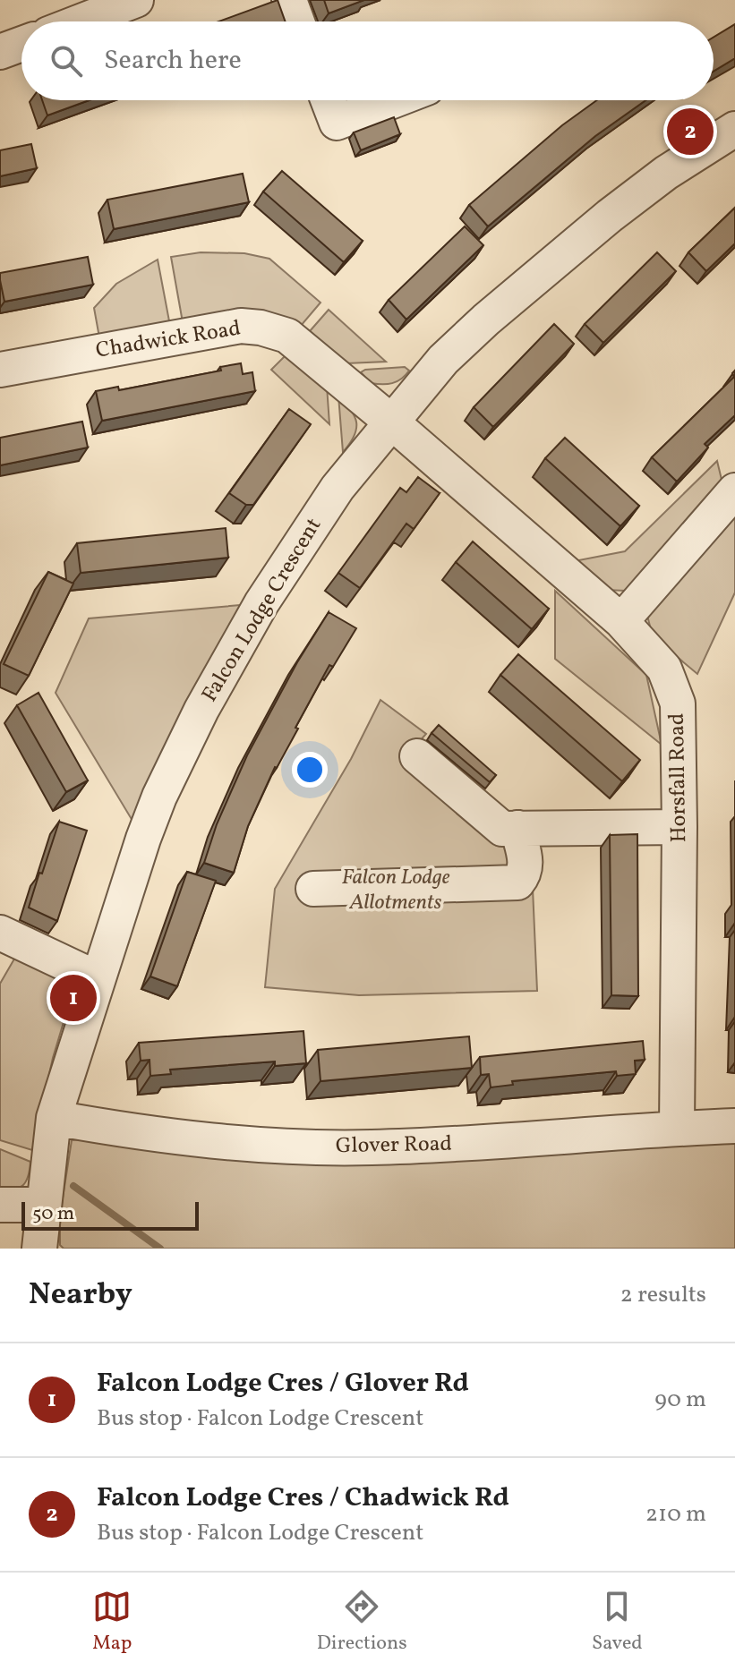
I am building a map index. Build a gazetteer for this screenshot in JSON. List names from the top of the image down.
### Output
{
  "streets": {
    "street": [
      "Chadwick Road",
      "Falcon Lodge Crescent",
      "Horsfall Road",
      "Glover Road"
    ]
  },
  "crossings": [
    ["Chadwick Road", "Falcon Lodge Crescent"],
    ["Chadwick Road", "Horsfall Road"],
    ["Falcon Lodge Crescent", "Horsfall Road"],
    ["Falcon Lodge Crescent", "Glover Road"],
    ["Horsfall Road", "Glover Road"]
  ],
  "parks": ["Falcon Lodge Allotments"],
  "scale_bar": "50 m",
  "page": {
    "search": "Search here",
    "pins": ["2", "1"],
    "scale": "50 m",
    "heading": ["Nearby", "2 results"],
    "list": [
      {
        "mark": "1",
        "name": "Falcon Lodge Cres / Glover Rd",
        "note": "Bus stop · Falcon Lodge Crescent",
        "value": "90 m"
      },
      {
        "mark": "2",
        "name": "Falcon Lodge Cres / Chadwick Rd",
        "note": "Bus stop · Falcon Lodge Crescent",
        "value": "210 m"
      }
    ],
    "nav": ["Map", "Directions", "Saved"]
  }
}
